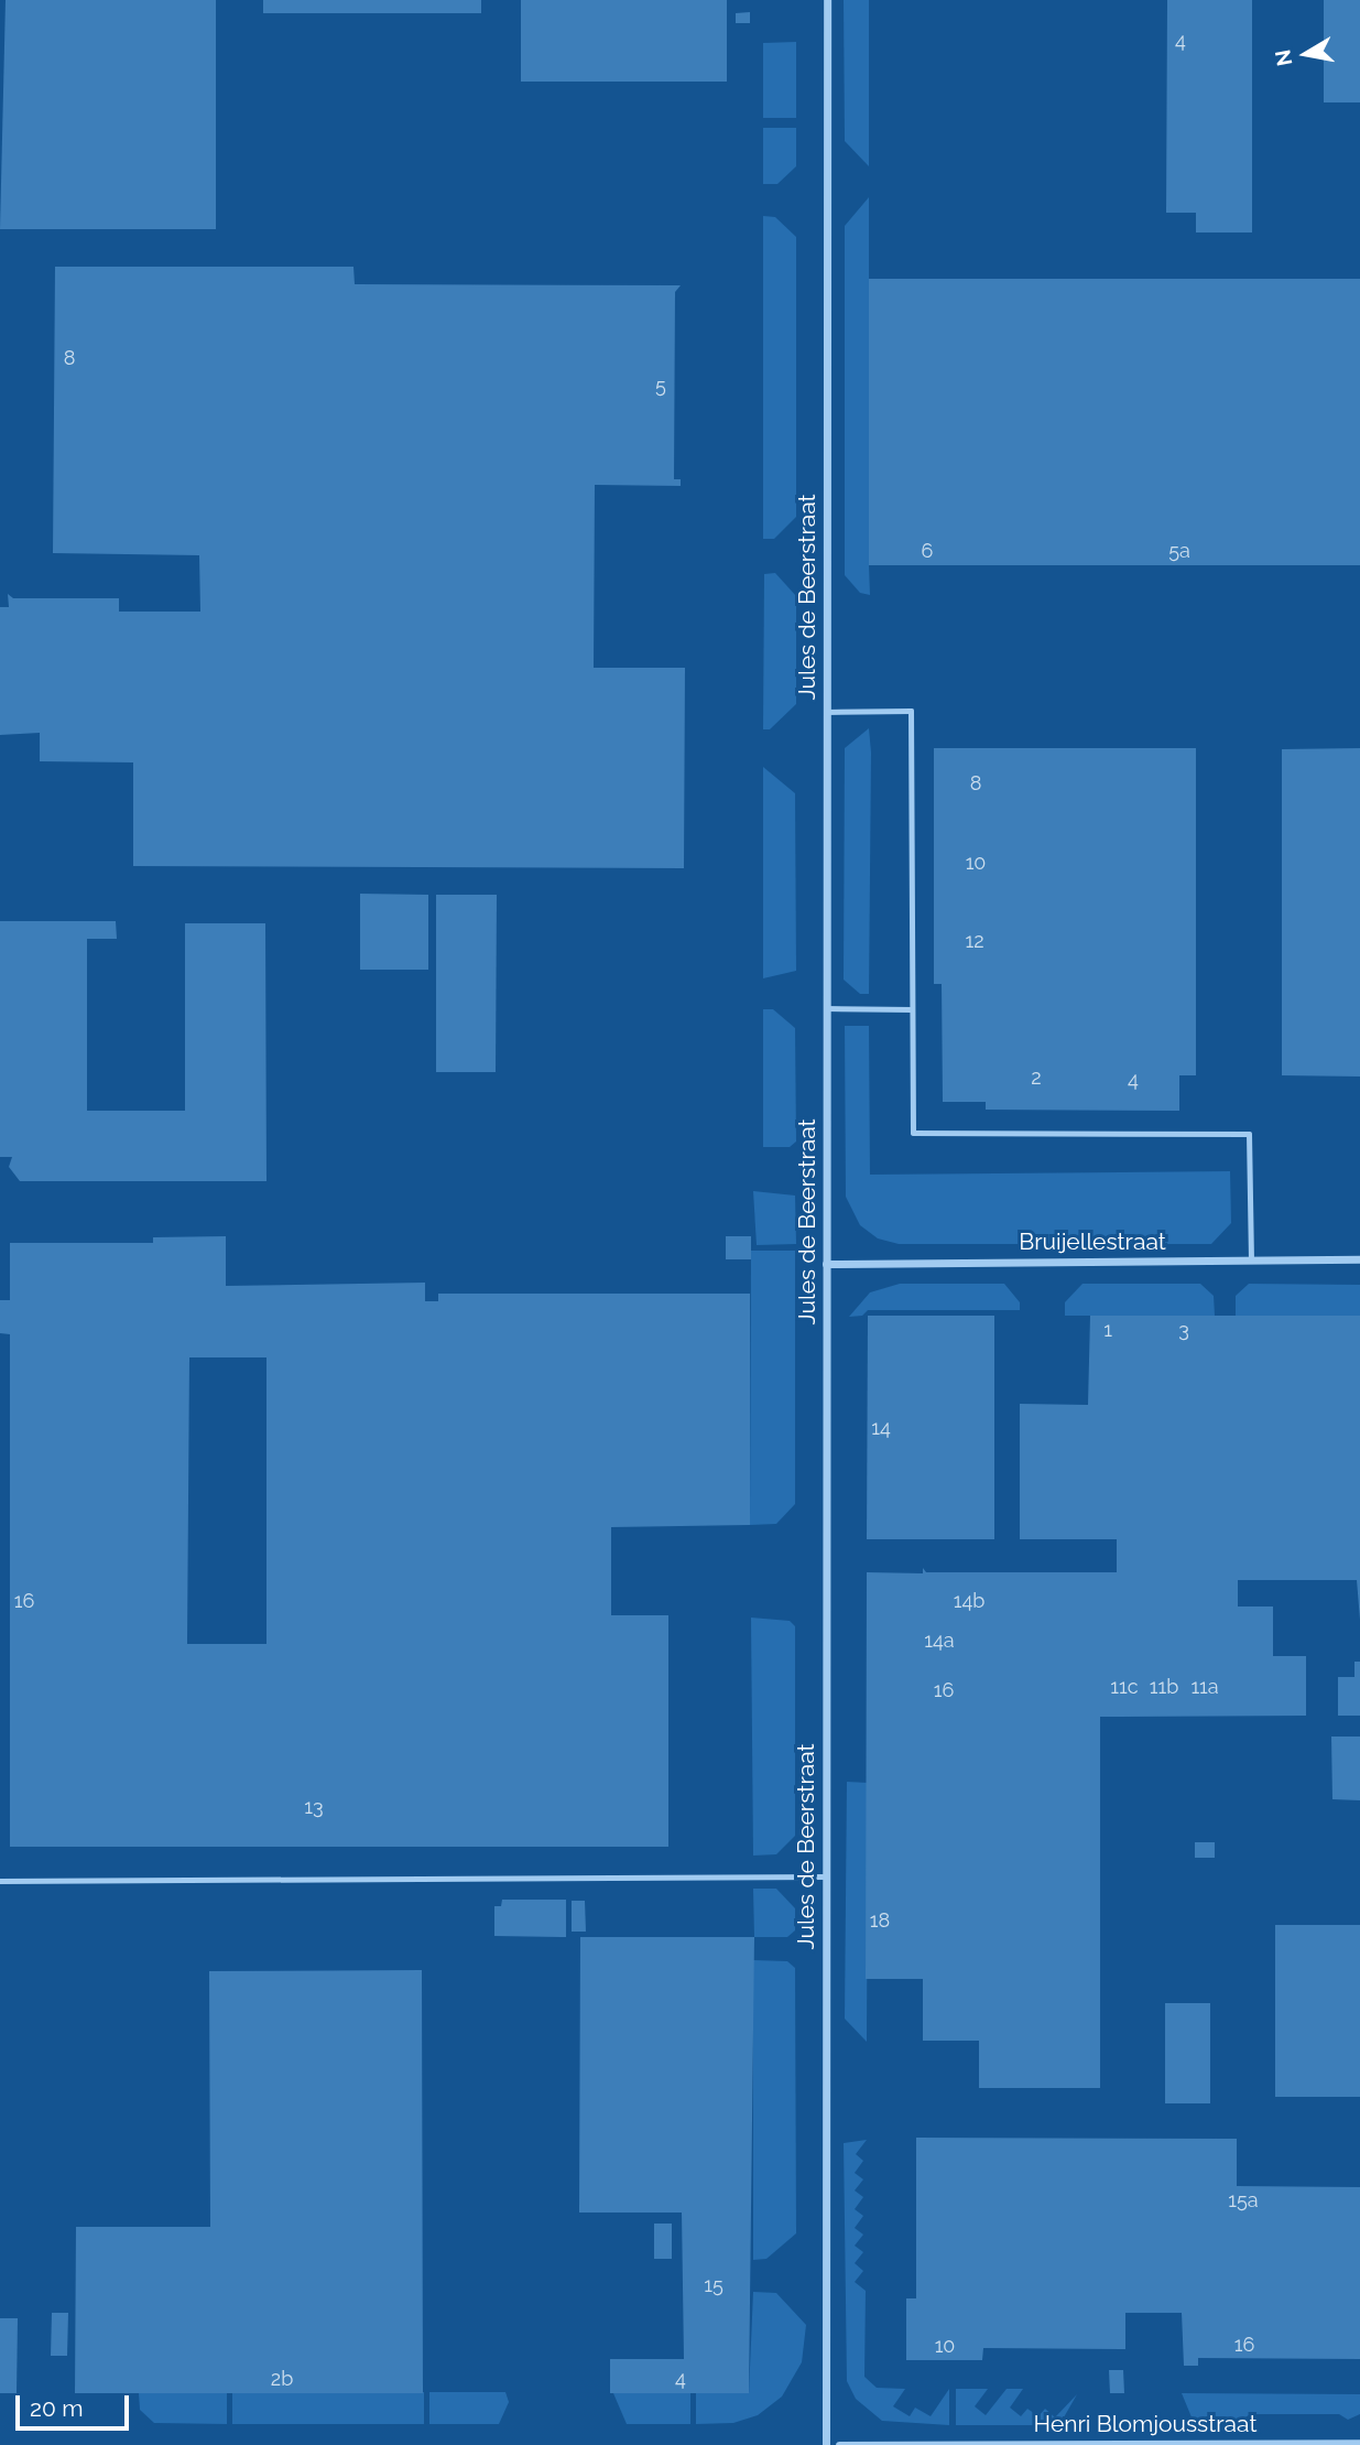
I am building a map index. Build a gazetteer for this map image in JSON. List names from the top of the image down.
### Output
{
  "streets": {
    "street": ["Jules de Beerstraat", "Bruijellestraat", "Henri Blomjousstraat"]
  },
  "crossings": [
    ["Jules de Beerstraat", "Bruijellestraat"]
  ],
  "house_numbers": [
    "4",
    "8",
    "5",
    "6",
    "5a",
    "8",
    "10",
    "12",
    "2",
    "4",
    "1",
    "3",
    "14",
    "16",
    "14b",
    "14a",
    "11c",
    "11b",
    "11a",
    "16",
    "13",
    "18",
    "15a",
    "15",
    "16",
    "10",
    "2b",
    "4"
  ],
  "scale_bar": "20 m",
  "north": "left"
}
